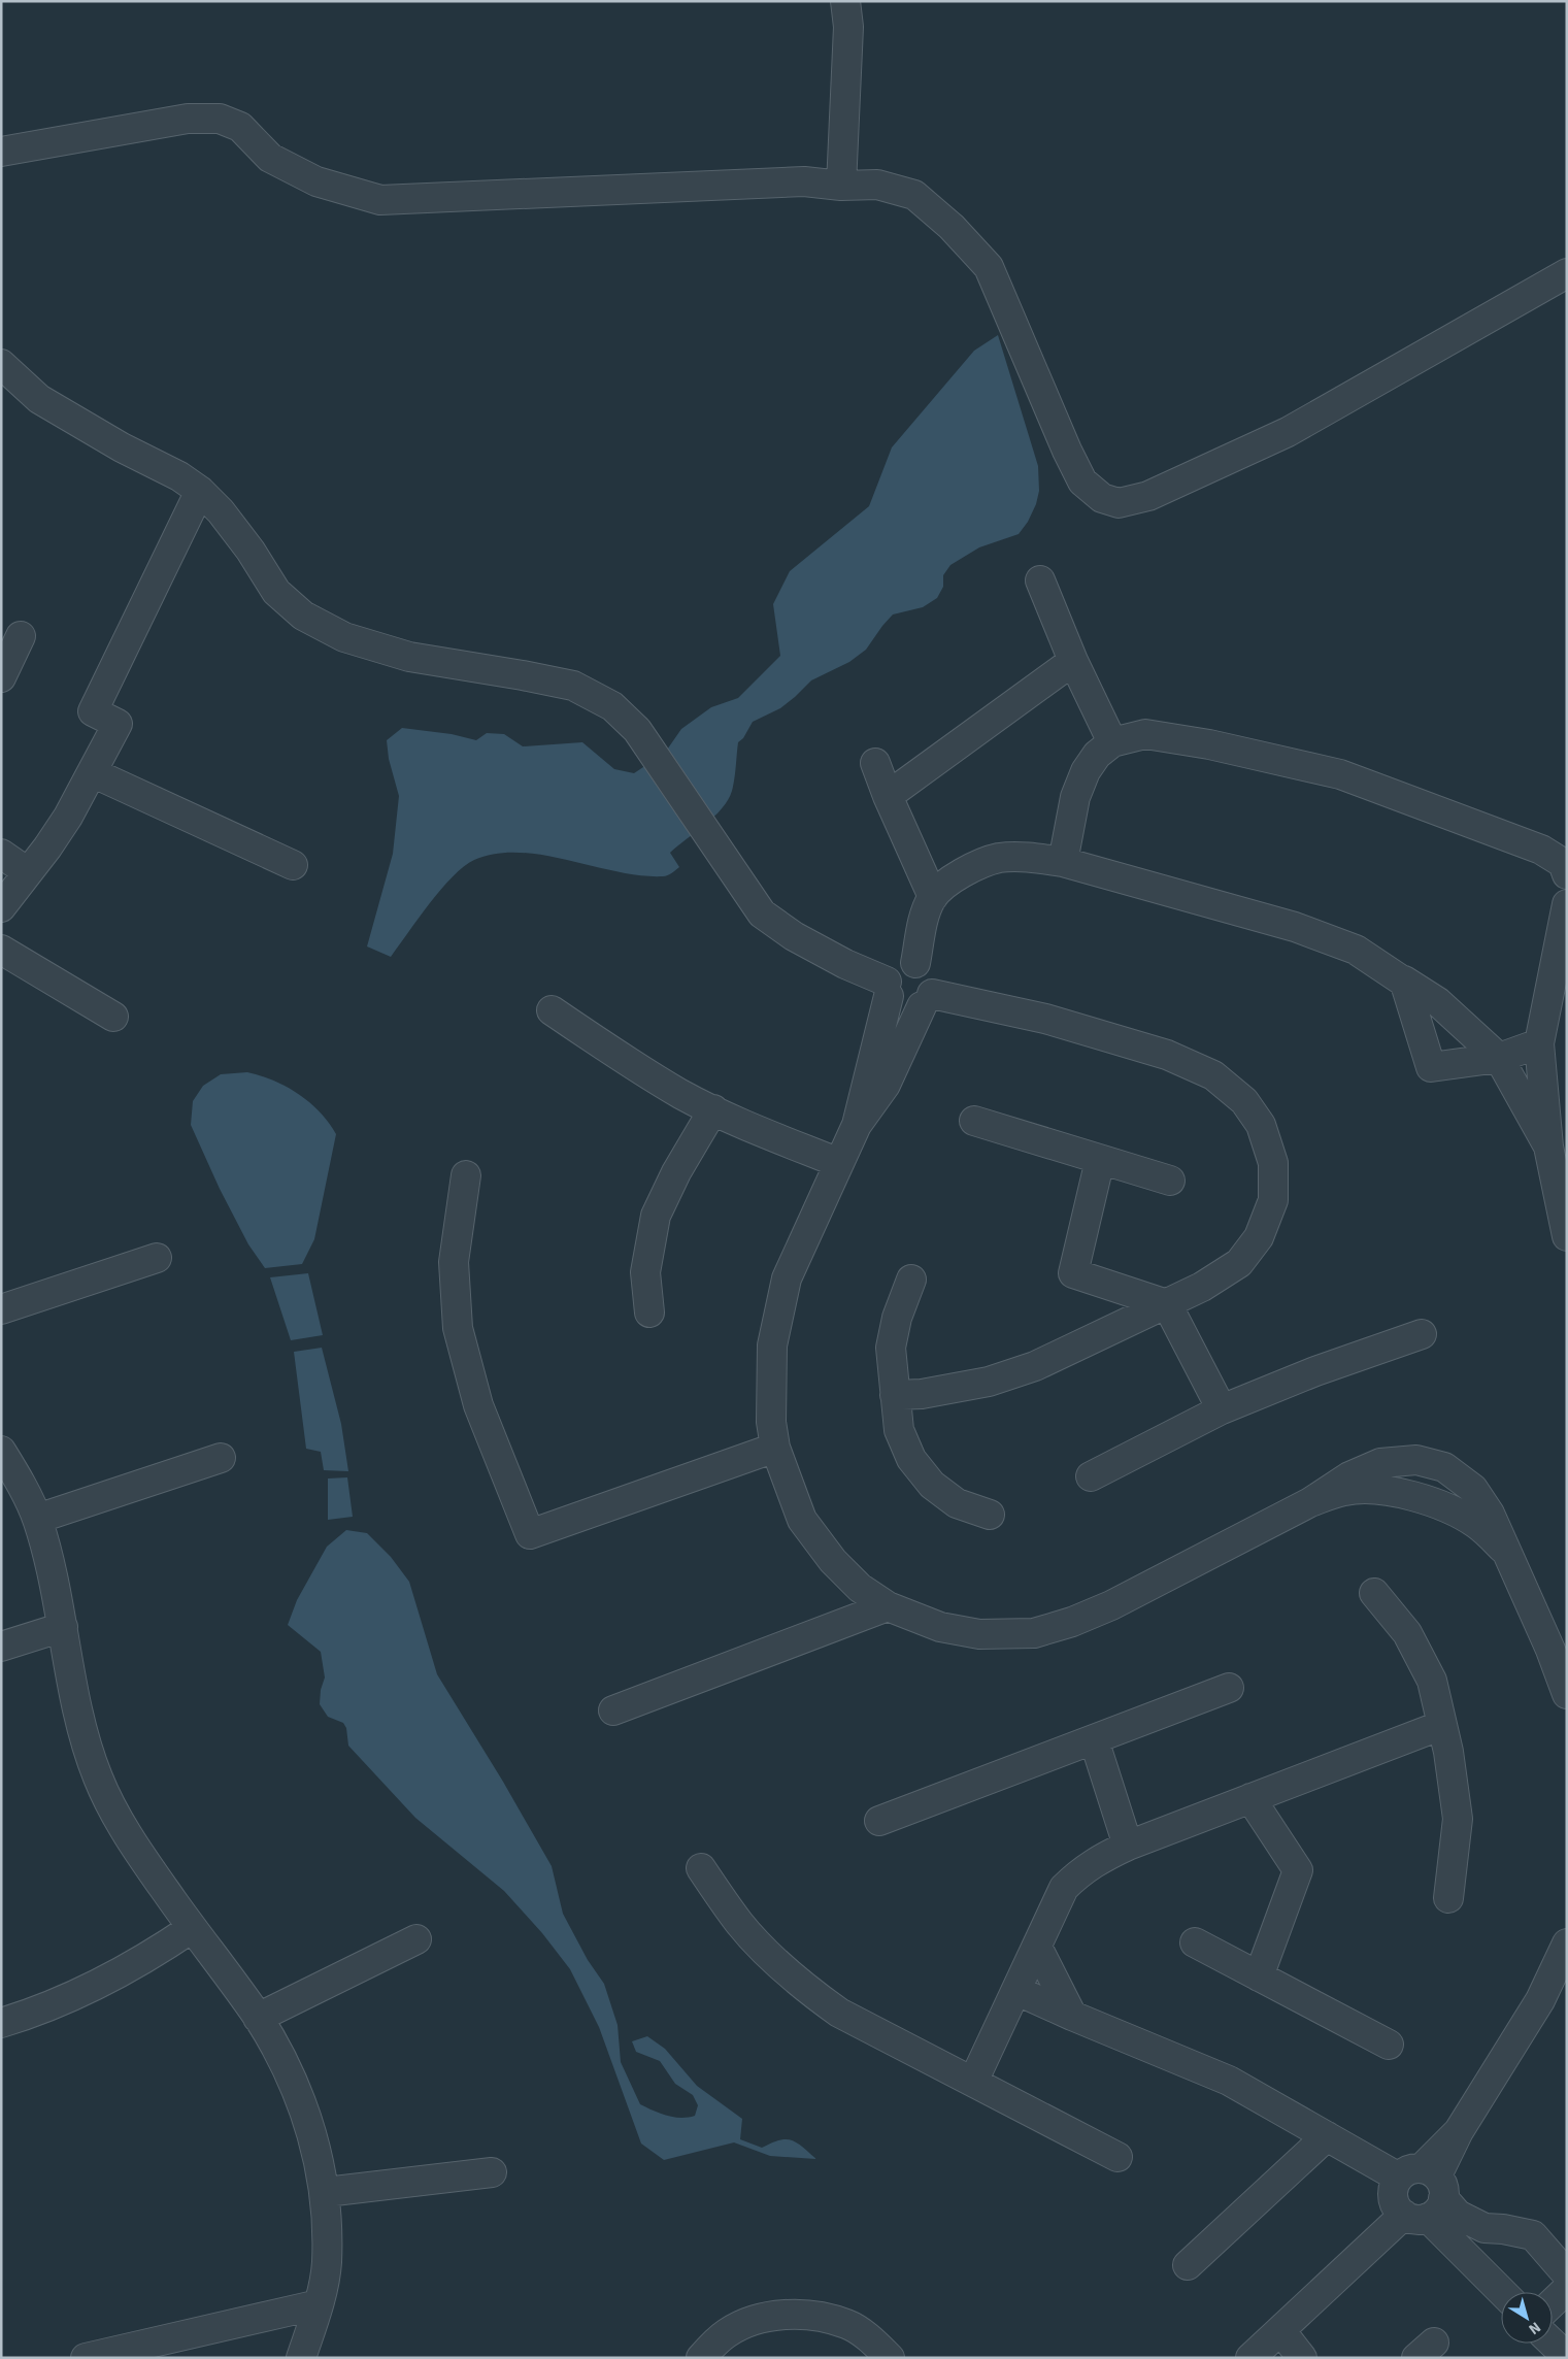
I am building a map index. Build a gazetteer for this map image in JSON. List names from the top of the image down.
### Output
{
  "north": "bottom right"
}
